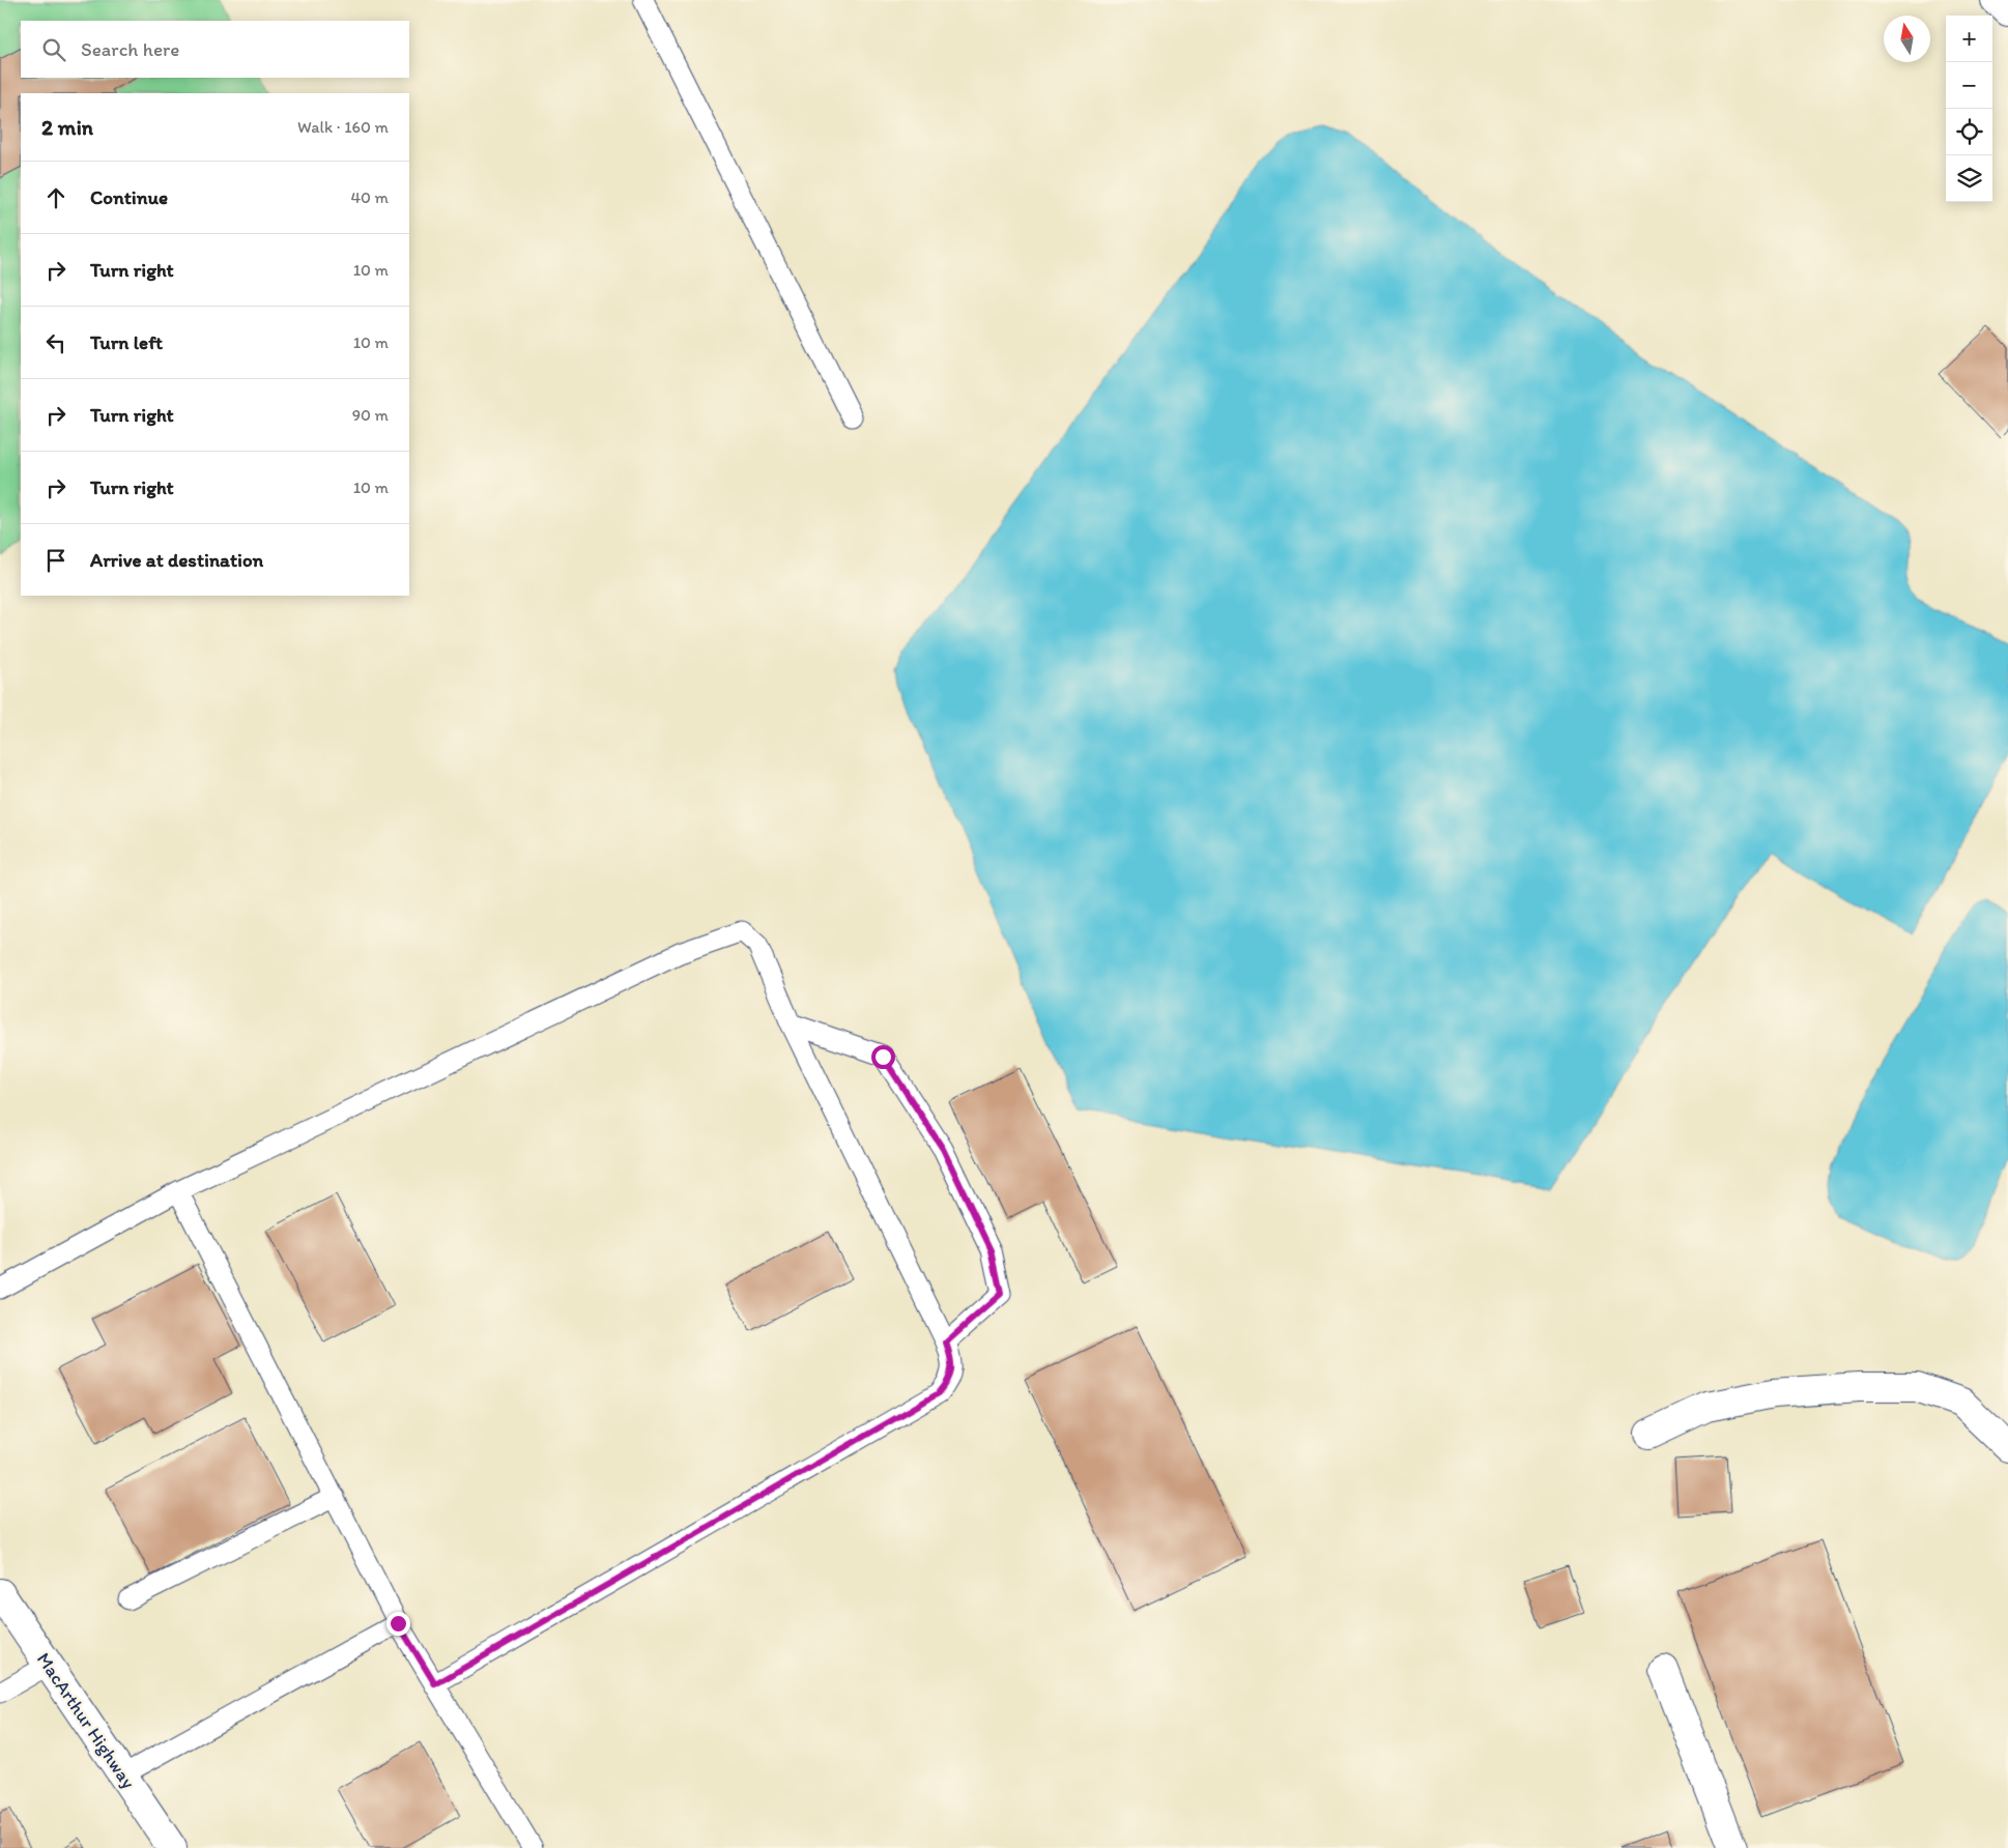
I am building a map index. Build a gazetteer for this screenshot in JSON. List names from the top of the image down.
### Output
{
  "streets": {
    "main road": ["MacArthur Highway"]
  },
  "north": "top",
  "page": {
    "map_buttons": ["+", "−"],
    "search": "Search here",
    "heading": ["2 min", "Walk · 160 m"],
    "list": [
      ["Continue", "40 m"],
      ["Turn right", "10 m"],
      ["Turn left", "10 m"],
      ["Turn right", "90 m"],
      ["Turn right", "10 m"],
      "Arrive at destination"
    ]
  }
}
